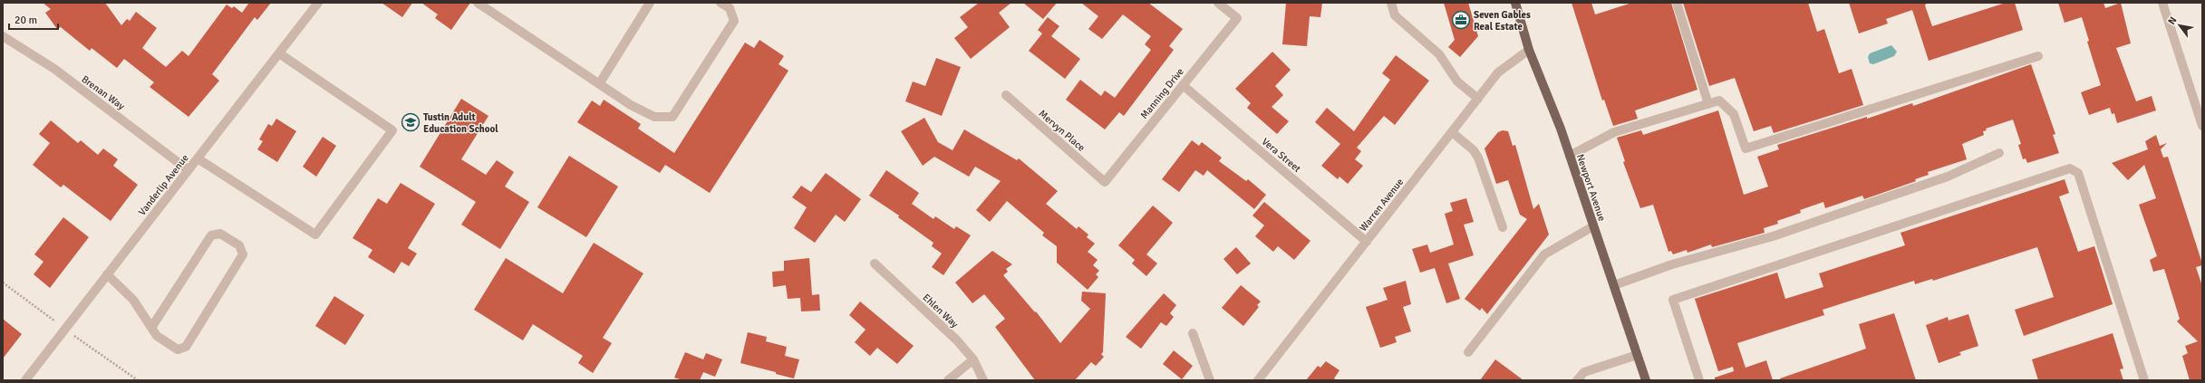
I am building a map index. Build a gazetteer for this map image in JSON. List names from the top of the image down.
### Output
{
  "streets": {
    "main road": ["Newport Avenue"],
    "street": [
      "Brenan Way",
      "Manning Drive",
      "Mervyn Place",
      "Vera Street",
      "Vanderlip Avenue",
      "Warren Avenue",
      "Ehlen Way"
    ]
  },
  "crossings": [
    ["Brenan Way", "Vanderlip Avenue"],
    ["Manning Drive", "Mervyn Place"],
    ["Manning Drive", "Vera Street"],
    ["Vera Street", "Warren Avenue"],
    ["Newport Avenue", "Warren Avenue"]
  ],
  "places": {
    "office": ["Seven Gables Real Estate"],
    "school or university": ["Tustin Adult Education School"]
  },
  "scale_bar": "20 m",
  "north": "top left"
}
